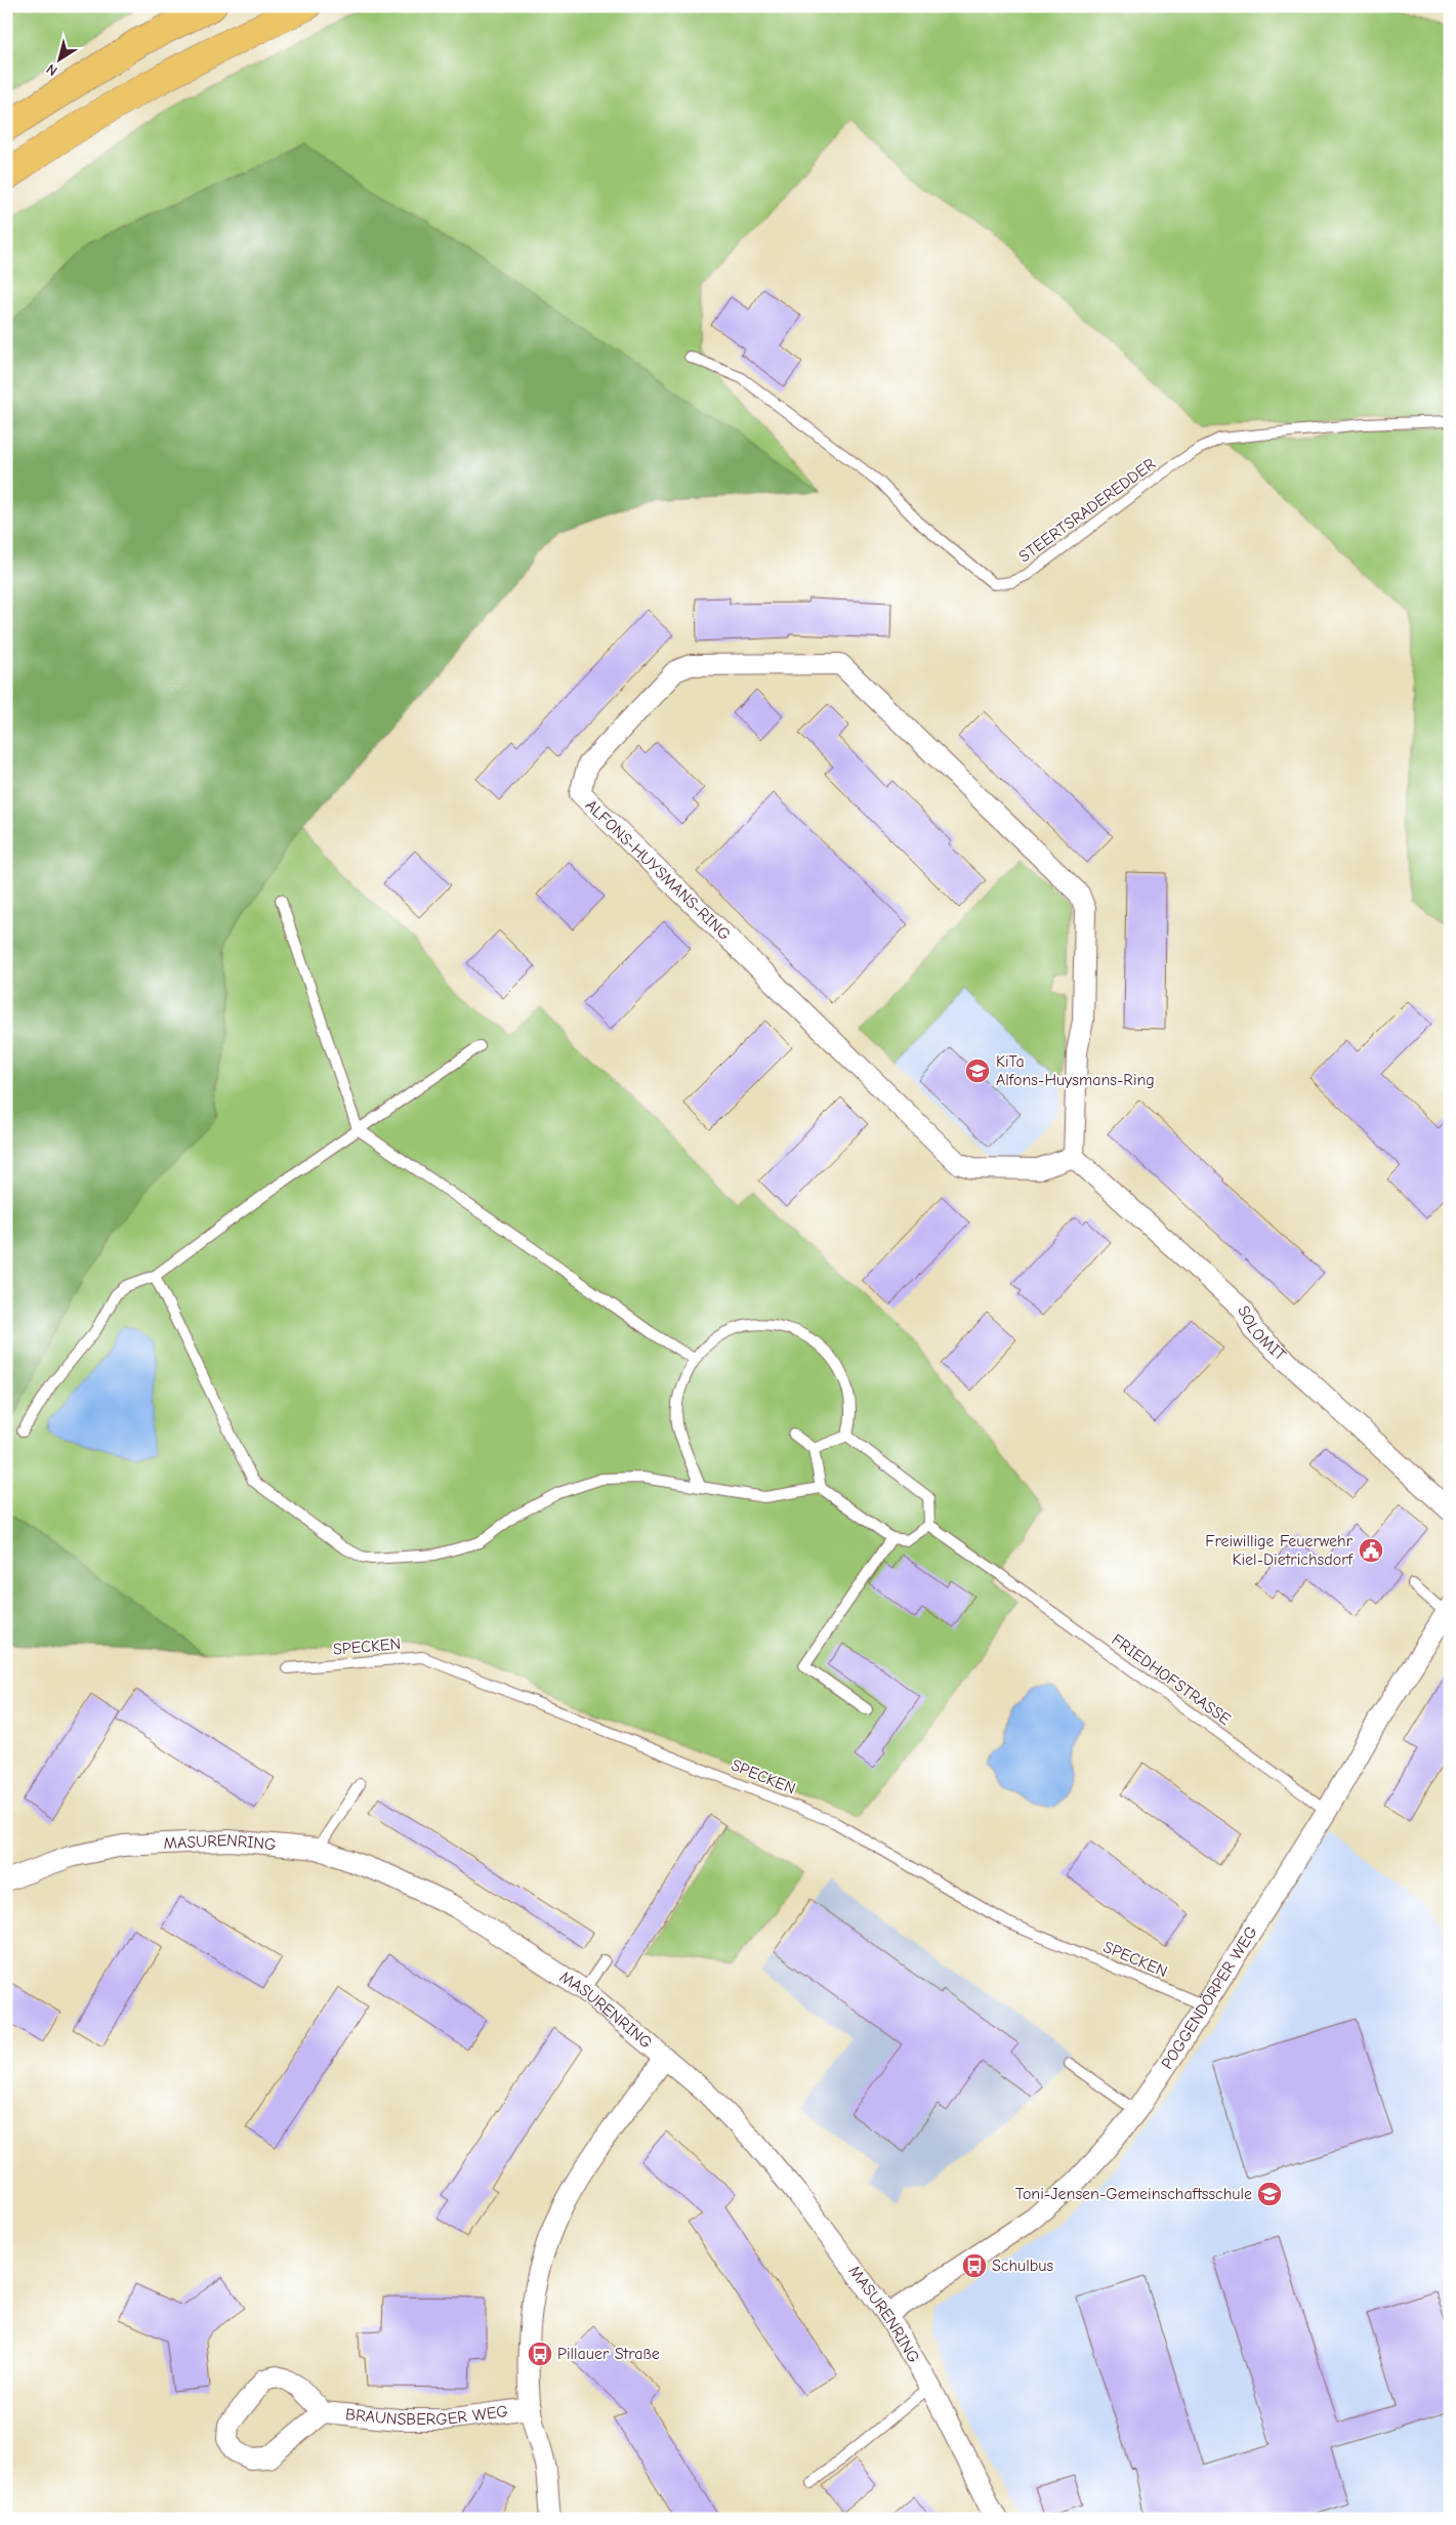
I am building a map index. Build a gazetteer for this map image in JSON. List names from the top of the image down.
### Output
{
  "streets": {
    "street": [
      "ALFONS-HUYSMANS-RING",
      "SOLOMIT",
      "MASURENRING",
      "POGGENDÖRPER WEG",
      "BRAUNSBERGER WEG"
    ],
    "lane": ["STEERTSRADEREDDER", "SPECKEN", "FRIEDHOFSTRASSE"]
  },
  "crossings": [
    ["ALFONS-HUYSMANS-RING", "SOLOMIT"],
    ["SPECKEN", "POGGENDÖRPER WEG"],
    ["FRIEDHOFSTRASSE", "POGGENDÖRPER WEG"],
    ["MASURENRING", "POGGENDÖRPER WEG"]
  ],
  "places": {
    "school or university": ["KiTa Alfons-Huysmans-Ring", "Toni-Jensen-Gemeinschaftsschule"],
    "public building": ["Freiwillige Feuerwehr Kiel-Dietrichsdorf"],
    "bus stop": ["Schulbus", "Pillauer Straße"]
  },
  "north": "bottom left"
}
